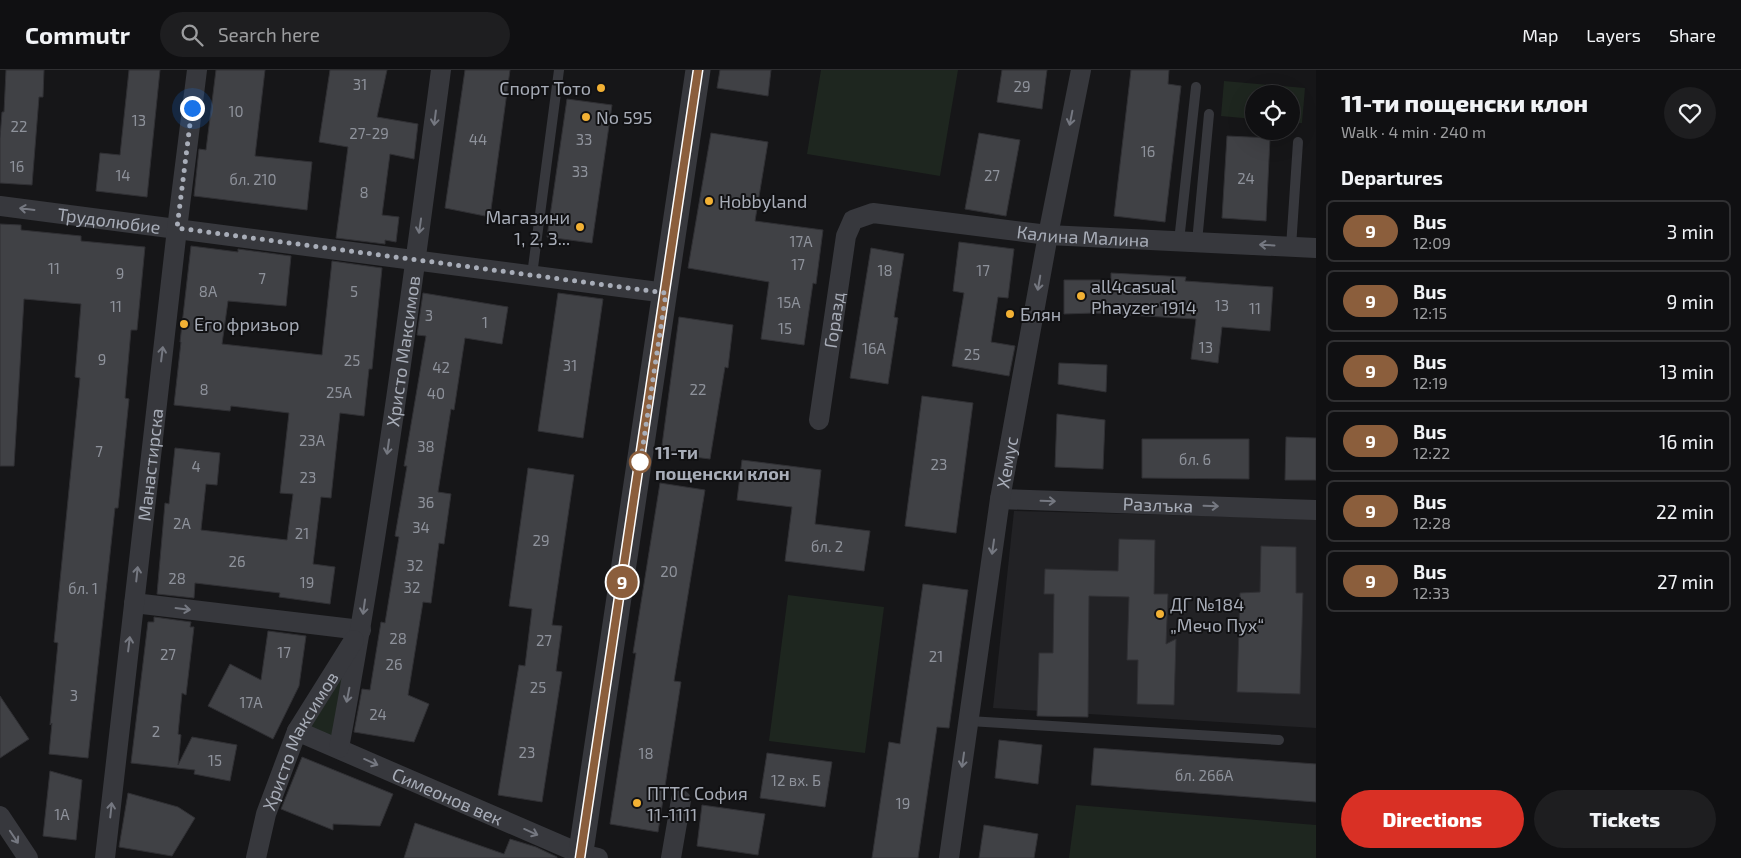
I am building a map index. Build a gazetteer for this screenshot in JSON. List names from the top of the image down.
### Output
{
  "streets": {
    "street": [
      "Трудолюбие",
      "Калина Малина",
      "Горазд",
      "Христо Максимов",
      "Хемус",
      "Манастирска",
      "Разлъка",
      "Симеонов век"
    ]
  },
  "crossings": [
    ["Трудолюбие", "Христо Максимов"],
    ["Трудолюбие", "Манастирска"],
    ["Калина Малина", "Горазд"],
    ["Калина Малина", "Хемус"],
    ["Христо Максимов", "Симеонов век"],
    ["Хемус", "Разлъка"]
  ],
  "one_way": [
    "Христо Максимов",
    "Хемус",
    "Манастирска",
    "Разлъка",
    "Симеонов век"
  ],
  "places": [
    "Спорт Тото",
    "No 595",
    "Hobbyland",
    "Магазини 1, 2, 3...",
    "all4casual Phayzer 1914",
    "Блян",
    "Его фризьор",
    "11-ти пощенски клон",
    "ДГ №184 „Мечо Пух“",
    "ПТТС София 11-1111"
  ],
  "lines": ["bus line 9"],
  "house_numbers": [
    "31",
    "29",
    "10",
    "13",
    "22",
    "27-29",
    "44",
    "33",
    "16",
    "16",
    "33",
    "14",
    "27",
    "24",
    "бл. 210",
    "8",
    "17А",
    "17",
    "11",
    "18",
    "17",
    "9",
    "7",
    "8A",
    "5",
    "15А",
    "13",
    "11",
    "11",
    "3",
    "1",
    "15",
    "13",
    "16А",
    "25",
    "9",
    "25",
    "31",
    "42",
    "8",
    "22",
    "25А",
    "40",
    "23А",
    "38",
    "7",
    "бл. 6",
    "23",
    "4",
    "23",
    "36",
    "2А",
    "34",
    "21",
    "29",
    "бл. 2",
    "26",
    "32",
    "20",
    "28",
    "19",
    "32",
    "бл. 1",
    "28",
    "27",
    "17",
    "27",
    "21",
    "26",
    "25",
    "3",
    "17А",
    "24",
    "2",
    "23",
    "18",
    "15",
    "бл. 266А",
    "12 вх. Б",
    "19",
    "1А"
  ],
  "page": {
    "header": "Commutr",
    "search": "Search here",
    "nav": ["Map", "Layers", "Share"],
    "on_map": "9",
    "heading": [
      ["11-ти пощенски клон", "Walk · 4 min · 240 m"],
      "Departures"
    ],
    "list": [
      {
        "mark": "9",
        "name": "Bus",
        "note": "12:09",
        "value": "3 min"
      },
      {
        "mark": "9",
        "name": "Bus",
        "note": "12:15",
        "value": "9 min"
      },
      {
        "mark": "9",
        "name": "Bus",
        "note": "12:19",
        "value": "13 min"
      },
      {
        "mark": "9",
        "name": "Bus",
        "note": "12:22",
        "value": "16 min"
      },
      {
        "mark": "9",
        "name": "Bus",
        "note": "12:28",
        "value": "22 min"
      },
      {
        "mark": "9",
        "name": "Bus",
        "note": "12:33",
        "value": "27 min"
      }
    ],
    "buttons": ["Directions", "Tickets"]
  }
}
